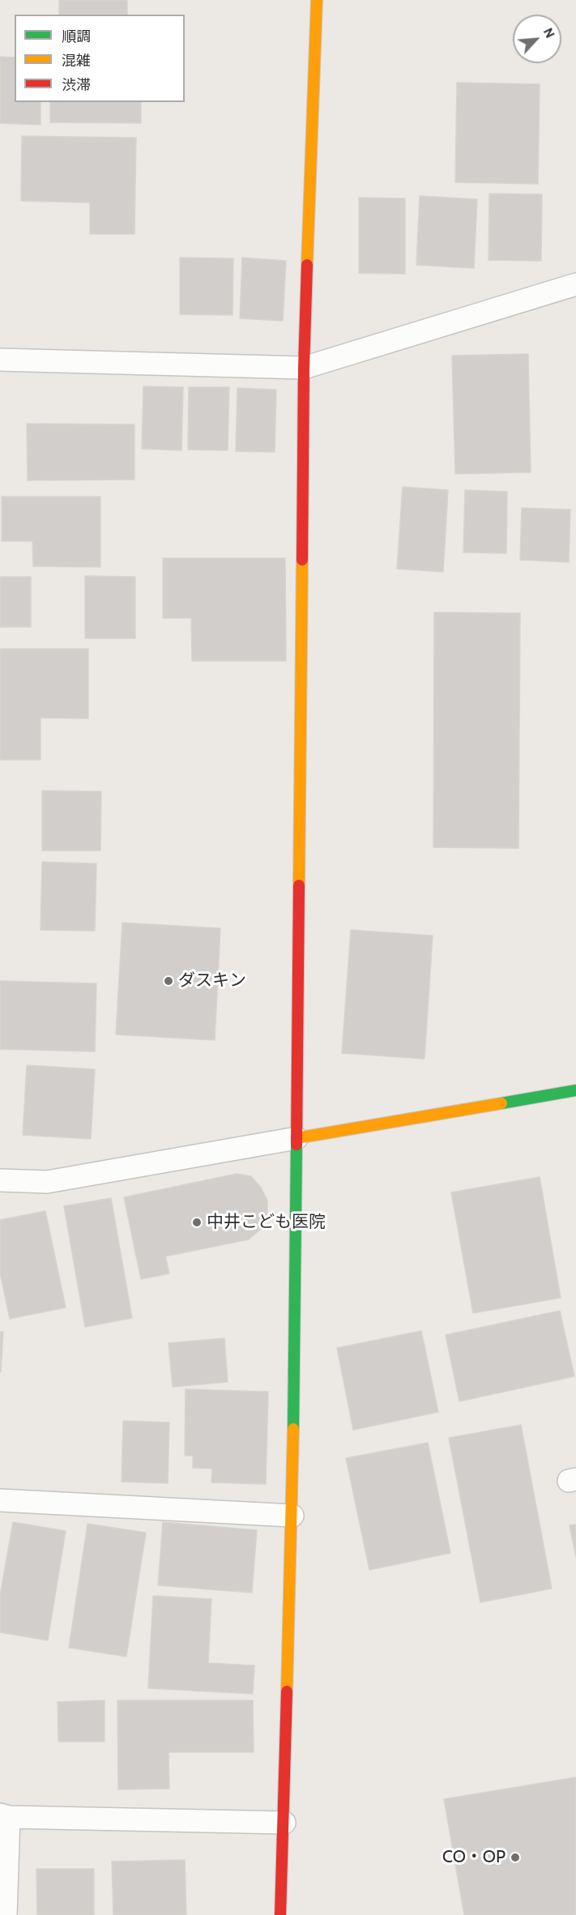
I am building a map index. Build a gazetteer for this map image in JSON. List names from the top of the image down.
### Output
{
  "places": ["ダスキン", "中井こども医院", "CO・OP"],
  "legend": ["順調", "混雑", "渋滞"],
  "north": "top right"
}
